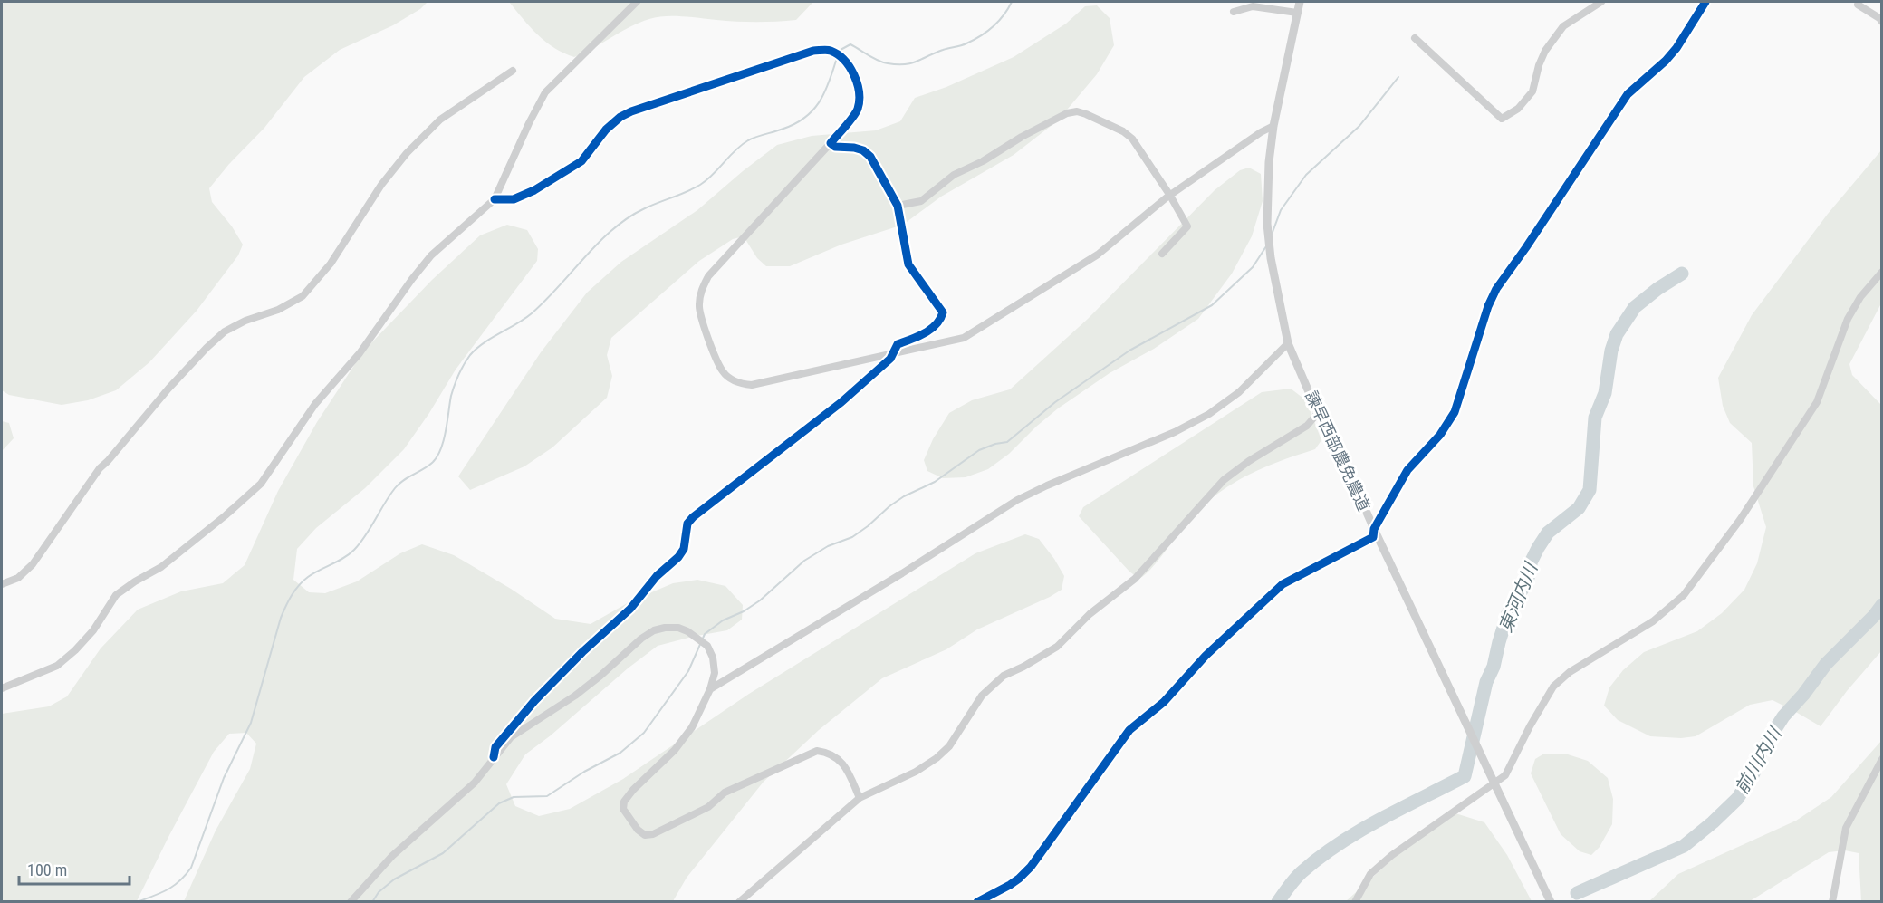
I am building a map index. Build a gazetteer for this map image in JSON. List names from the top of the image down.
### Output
{
  "streets": {
    "street": ["諫早西部農免農道"]
  },
  "water": ["東河内川", "前川内川"],
  "scale_bar": "100 m"
}
